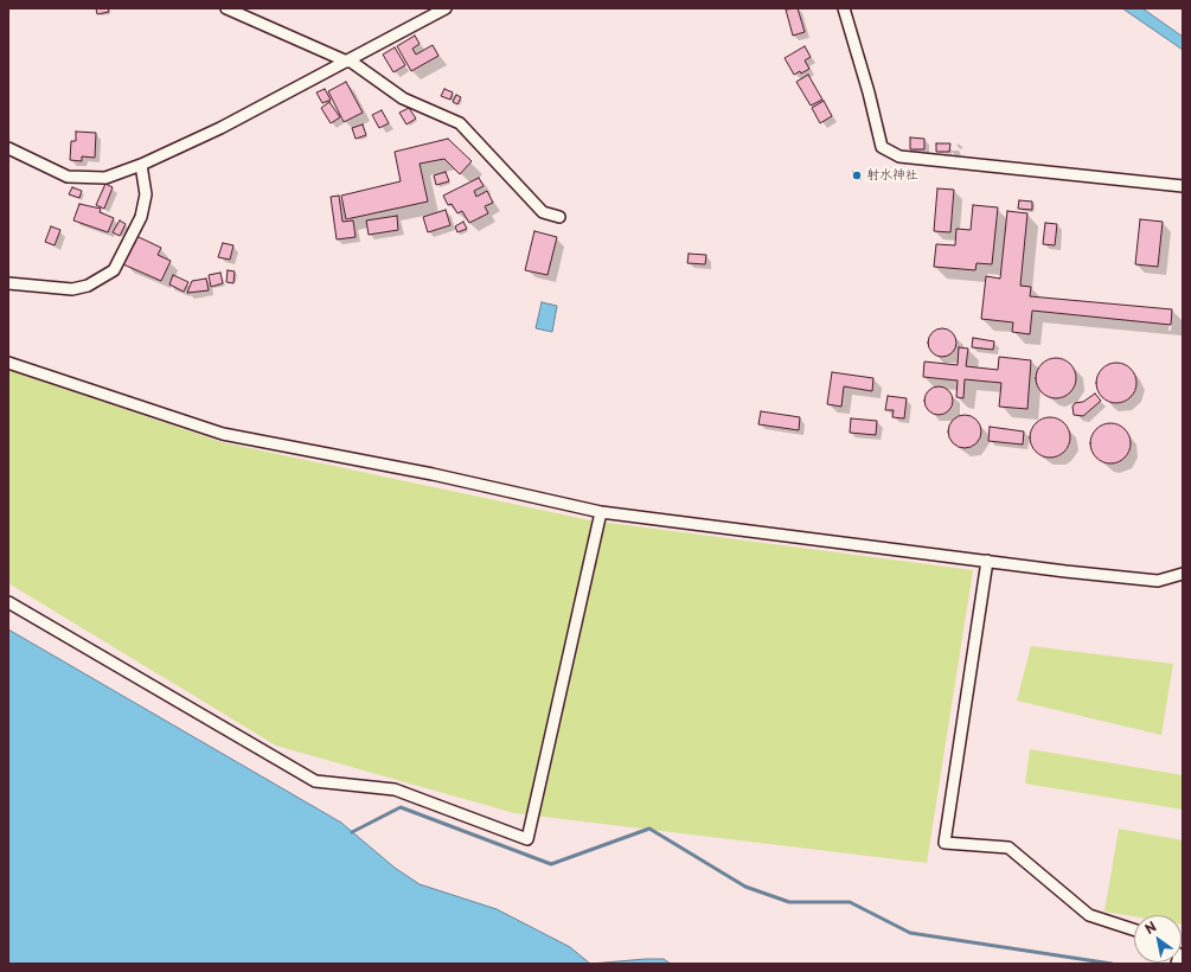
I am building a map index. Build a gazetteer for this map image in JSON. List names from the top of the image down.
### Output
{
  "places": ["射水神社"],
  "north": "top left"
}
